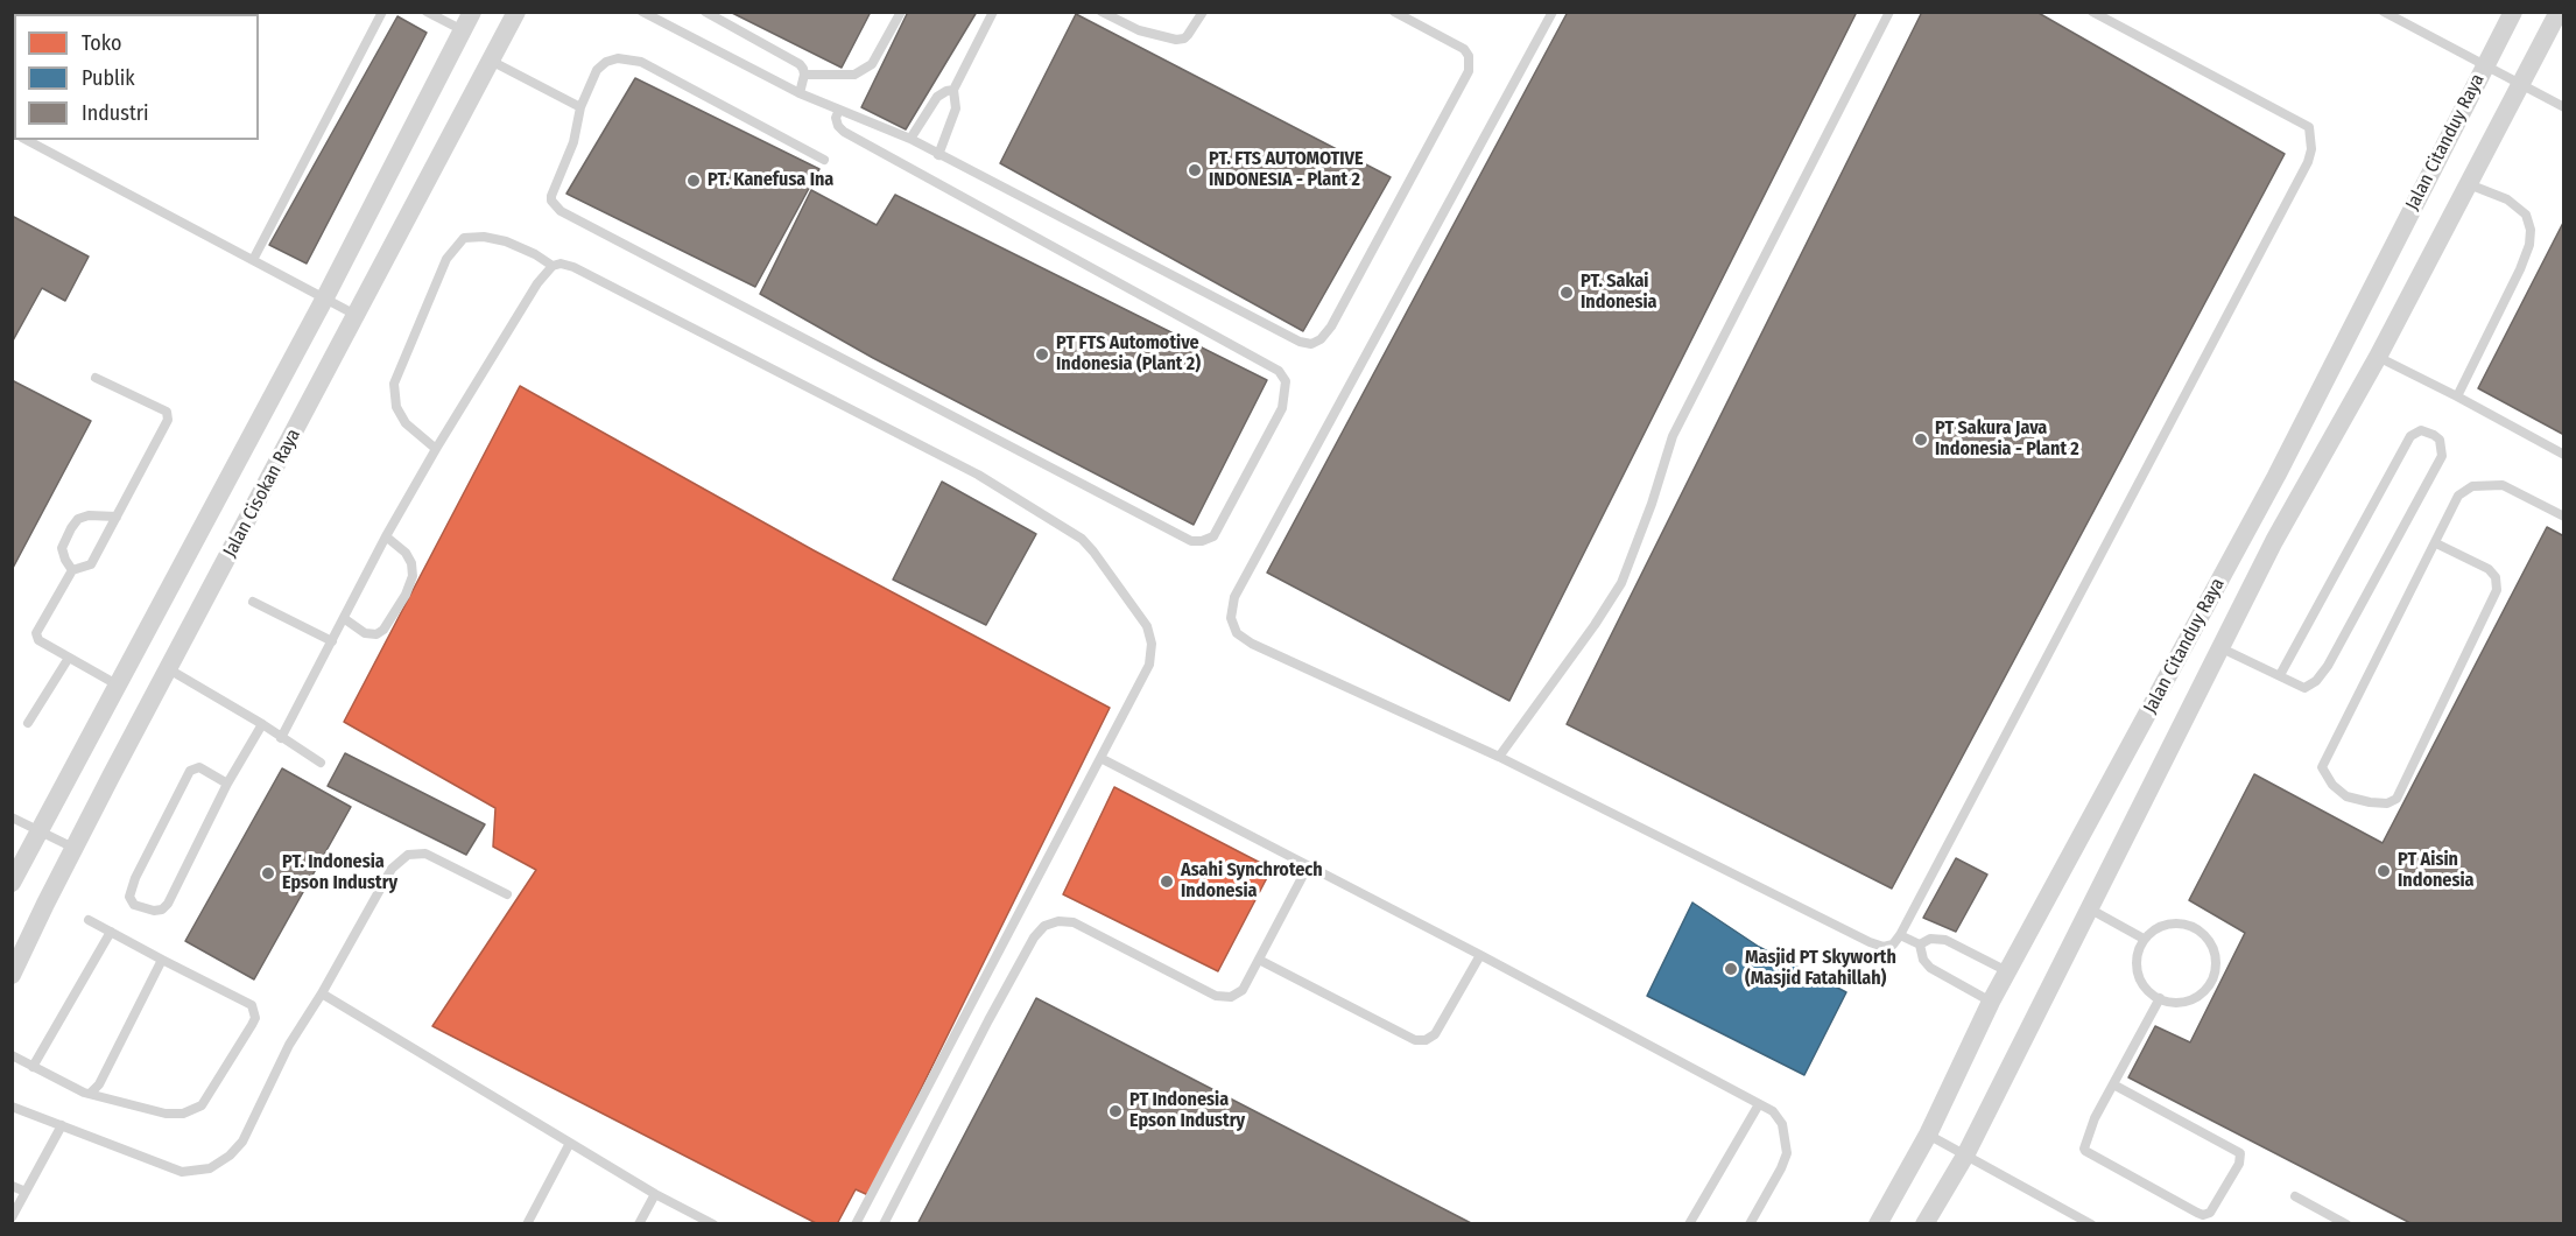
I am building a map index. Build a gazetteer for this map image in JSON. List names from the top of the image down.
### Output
{
  "streets": {
    "street": ["Jalan Citanduy Raya", "Jalan Cisokan Raya"]
  },
  "places": [
    "PT. FTS AUTOMOTIVE INDONESIA - Plant 2",
    "PT. Kanefusa Ina",
    "PT. Sakai Indonesia",
    "PT FTS Automotive Indonesia (Plant 2)",
    "PT Sakura Java Indonesia - Plant 2",
    "PT Aisin Indonesia",
    "PT. Indonesia Epson Industry",
    "Asahi Synchrotech Indonesia",
    "Masjid PT Skyworth (Masjid Fatahillah)",
    "PT Indonesia Epson Industry"
  ],
  "legend": ["Toko", "Publik", "Industri"]
}
